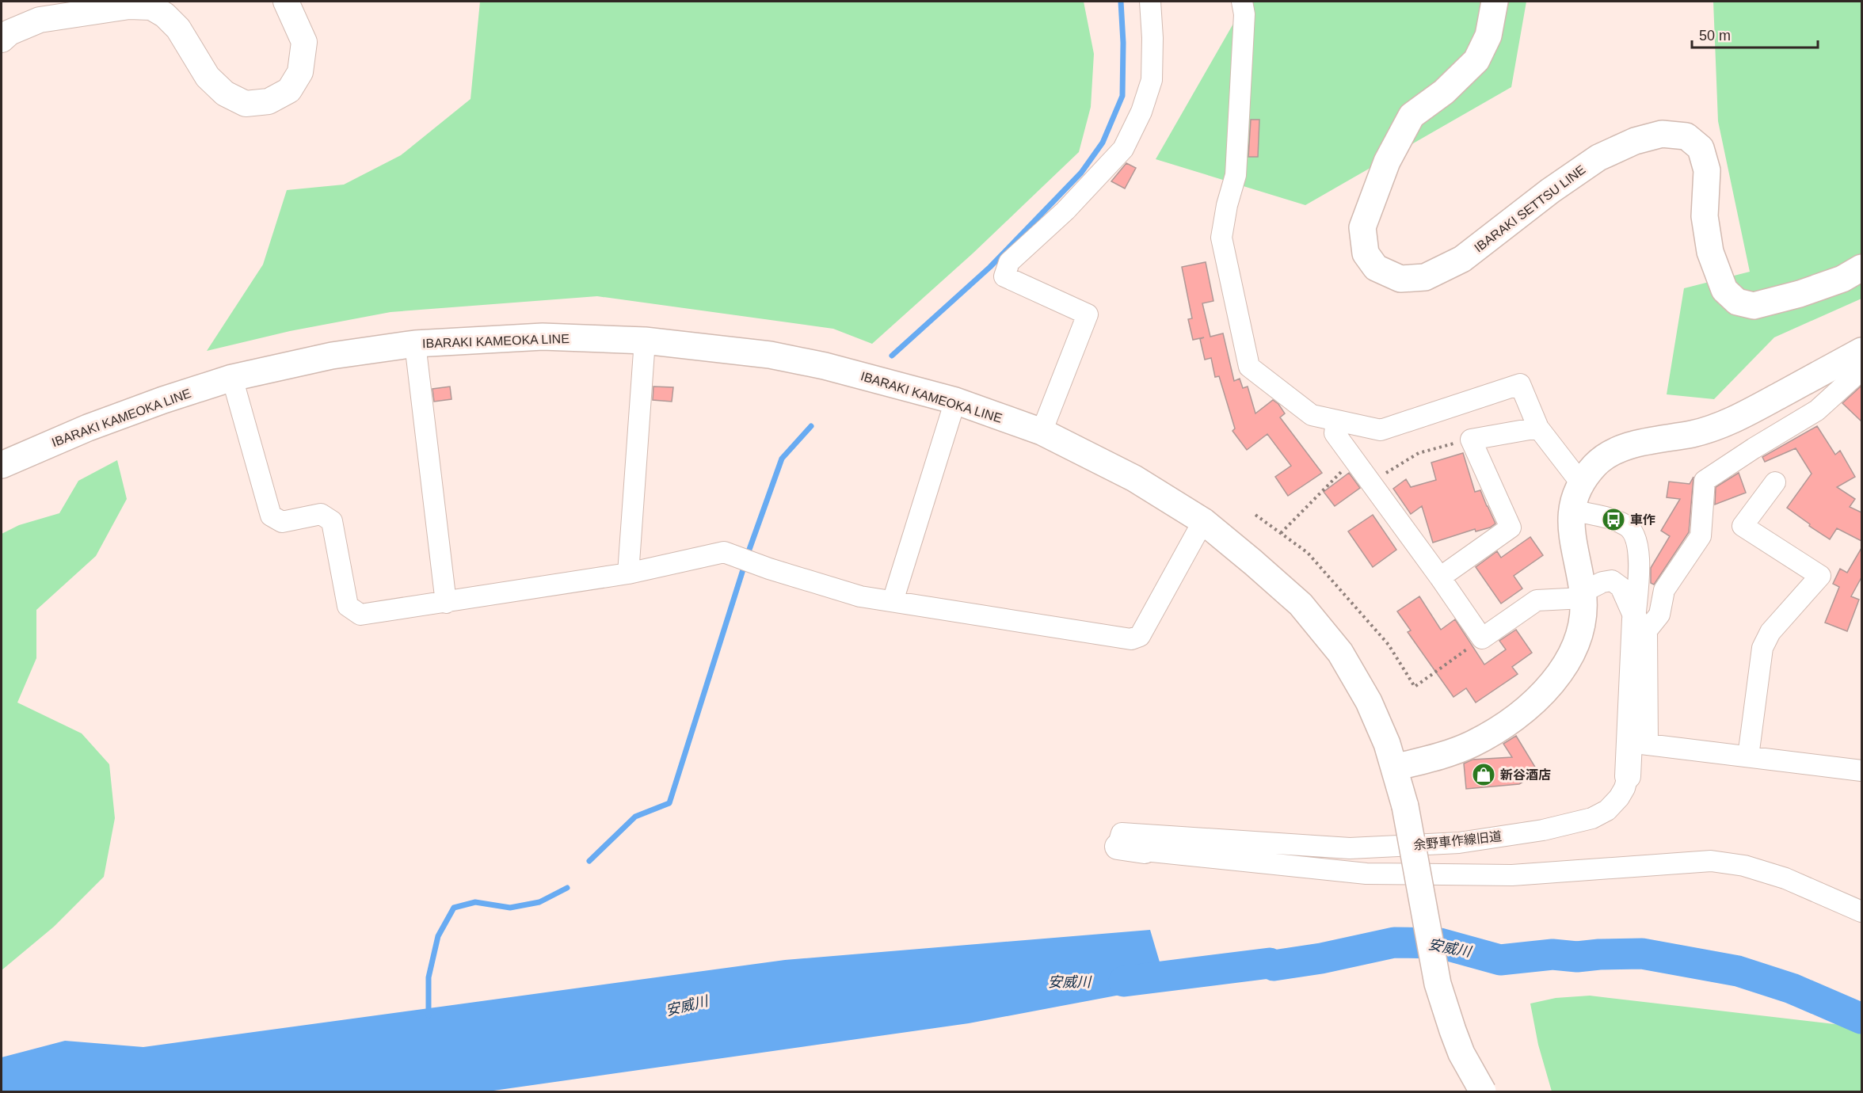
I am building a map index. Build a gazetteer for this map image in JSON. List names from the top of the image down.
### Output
{
  "streets": {
    "main road": ["IBARAKI SETTSU LINE", "IBARAKI KAMEOKA LINE"],
    "street": ["余野車作線旧道"]
  },
  "water": ["安威川"],
  "places": {
    "bus stop": ["車作"],
    "shop": ["新谷酒店"]
  },
  "scale_bar": "50 m"
}
